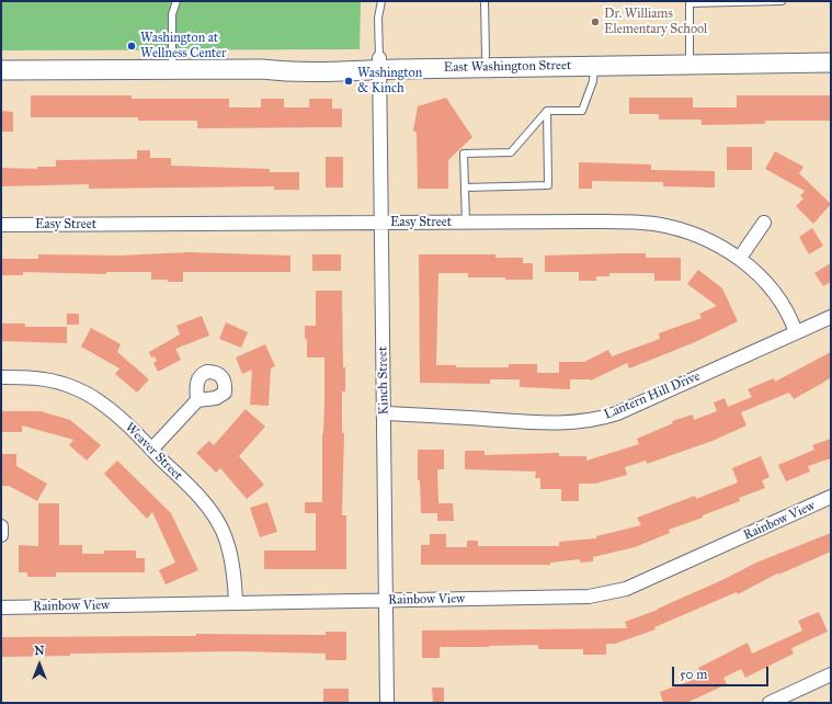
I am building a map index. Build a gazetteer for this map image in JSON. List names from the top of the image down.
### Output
{
  "streets": {
    "main road": ["East Washington Street"],
    "street": [
      "Easy Street",
      "Kinch Street",
      "Lantern Hill Drive",
      "Weaver Street",
      "Rainbow View"
    ]
  },
  "crossings": [
    ["East Washington Street", "Kinch Street"],
    ["Easy Street", "Kinch Street"],
    ["Easy Street", "Lantern Hill Drive"],
    ["Kinch Street", "Lantern Hill Drive"],
    ["Kinch Street", "Rainbow View"],
    ["Weaver Street", "Rainbow View"]
  ],
  "places": ["Dr. Williams Elementary School", "Washington at Wellness Center", "Washington & Kinch"],
  "scale_bar": "50 m",
  "north": "top"
}
